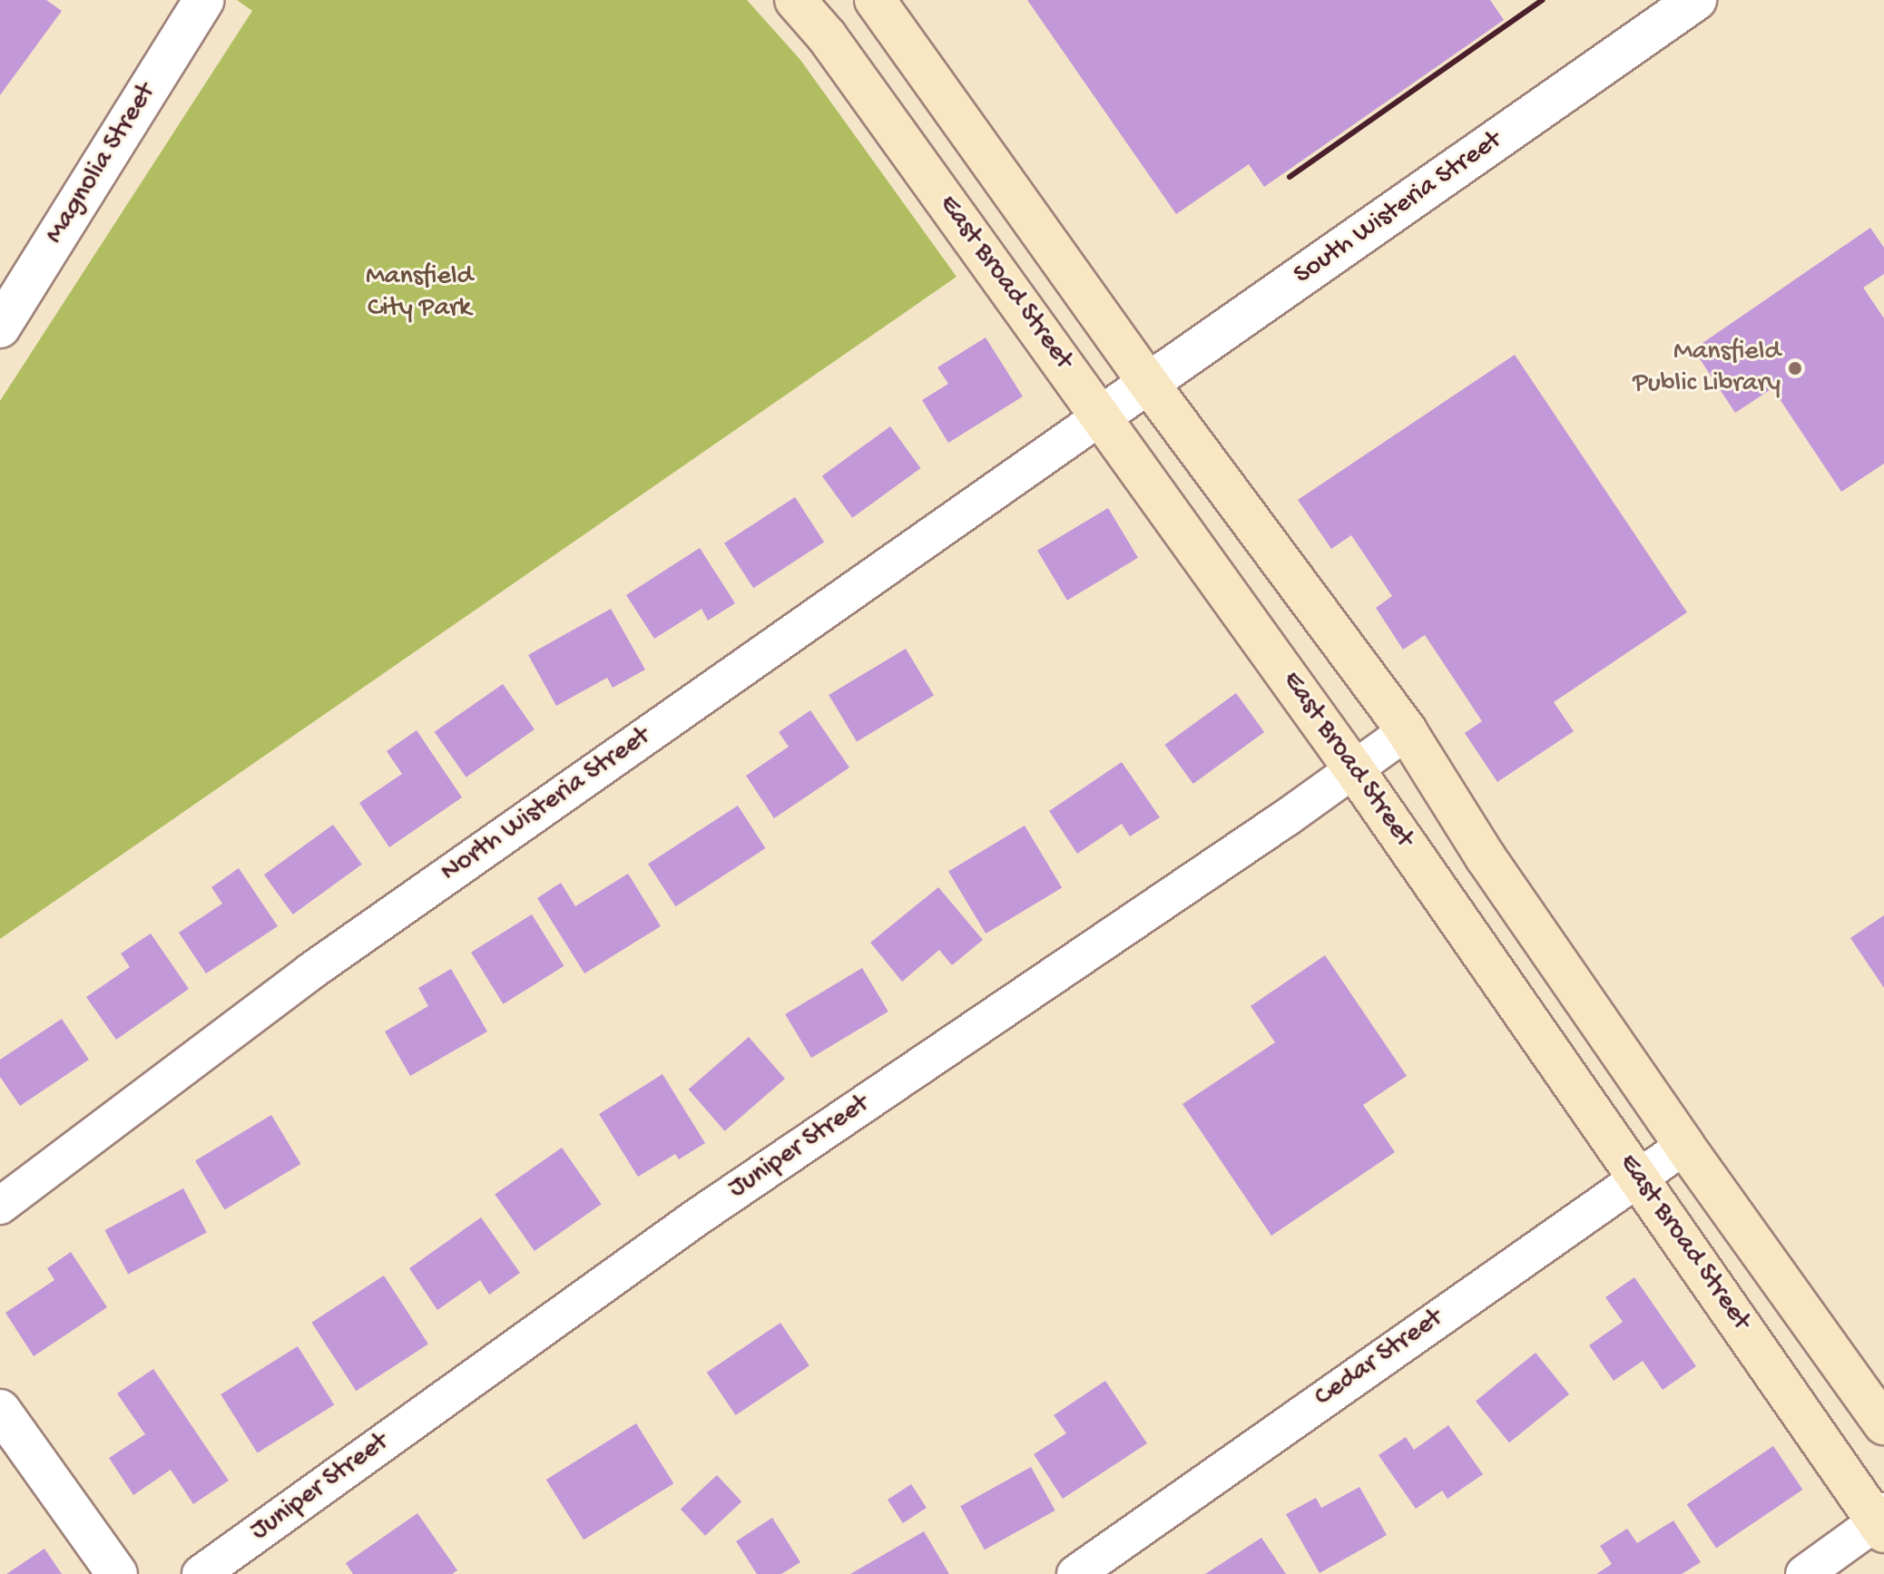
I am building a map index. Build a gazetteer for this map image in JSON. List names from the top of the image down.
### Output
{
  "streets": {
    "main road": ["East Broad Street"],
    "street": [
      "Magnolia Street",
      "South Wisteria Street",
      "North Wisteria Street",
      "Juniper Street",
      "Cedar Street"
    ]
  },
  "crossings": [
    ["South Wisteria Street", "East Broad Street"],
    ["South Wisteria Street", "North Wisteria Street"],
    ["East Broad Street", "North Wisteria Street"],
    ["East Broad Street", "Juniper Street"],
    ["East Broad Street", "Cedar Street"]
  ],
  "parks": ["Mansfield City Park"],
  "places": ["Mansfield Public Library"]
}
